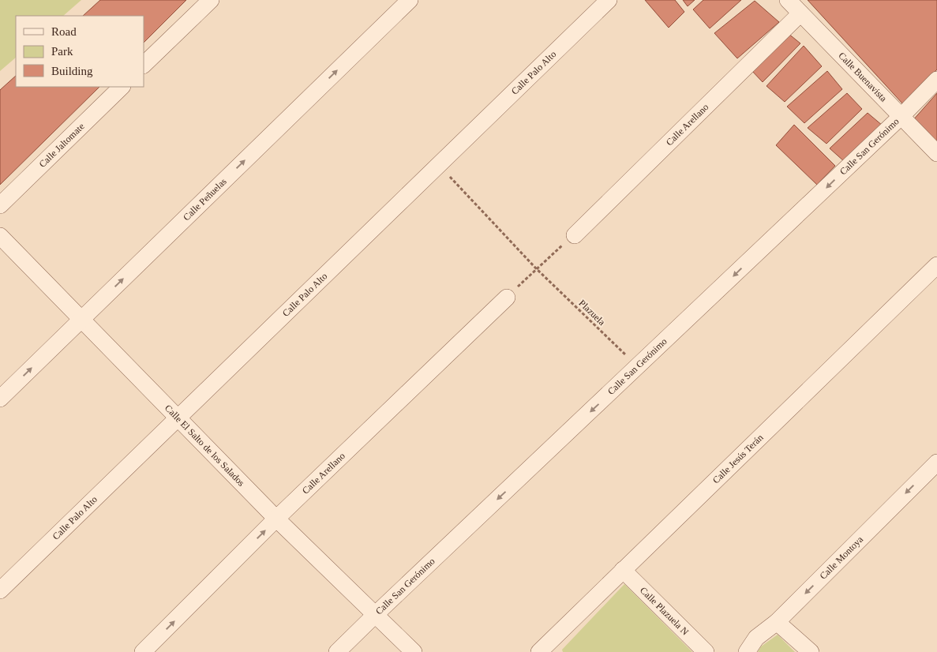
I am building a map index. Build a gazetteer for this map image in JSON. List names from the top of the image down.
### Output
{
  "streets": {
    "street": [
      "Calle Palo Alto",
      "Calle Buenavista",
      "Calle Arellano",
      "Calle Jaltomate",
      "Calle San Gerónimo",
      "Calle Peñuelas",
      "Calle El Salto de los Salados",
      "Calle Jesús Terán",
      "Calle Montoya",
      "Calle Plazuela N"
    ],
    "path": ["Plazuela"]
  },
  "crossings": [
    ["Calle Palo Alto", "Plazuela"],
    ["Calle Palo Alto", "Calle El Salto de los Salados"],
    ["Calle Buenavista", "Calle Arellano"],
    ["Calle Buenavista", "Calle San Gerónimo"],
    ["Calle Arellano", "Calle El Salto de los Salados"],
    ["Calle San Gerónimo", "Plazuela"],
    ["Calle San Gerónimo", "Calle El Salto de los Salados"],
    ["Calle Peñuelas", "Calle El Salto de los Salados"],
    ["Calle Jesús Terán", "Calle Plazuela N"]
  ],
  "one_way": ["Calle San Gerónimo", "Calle Peñuelas", "Calle Montoya"],
  "legend": ["Road", "Park", "Building"]
}
